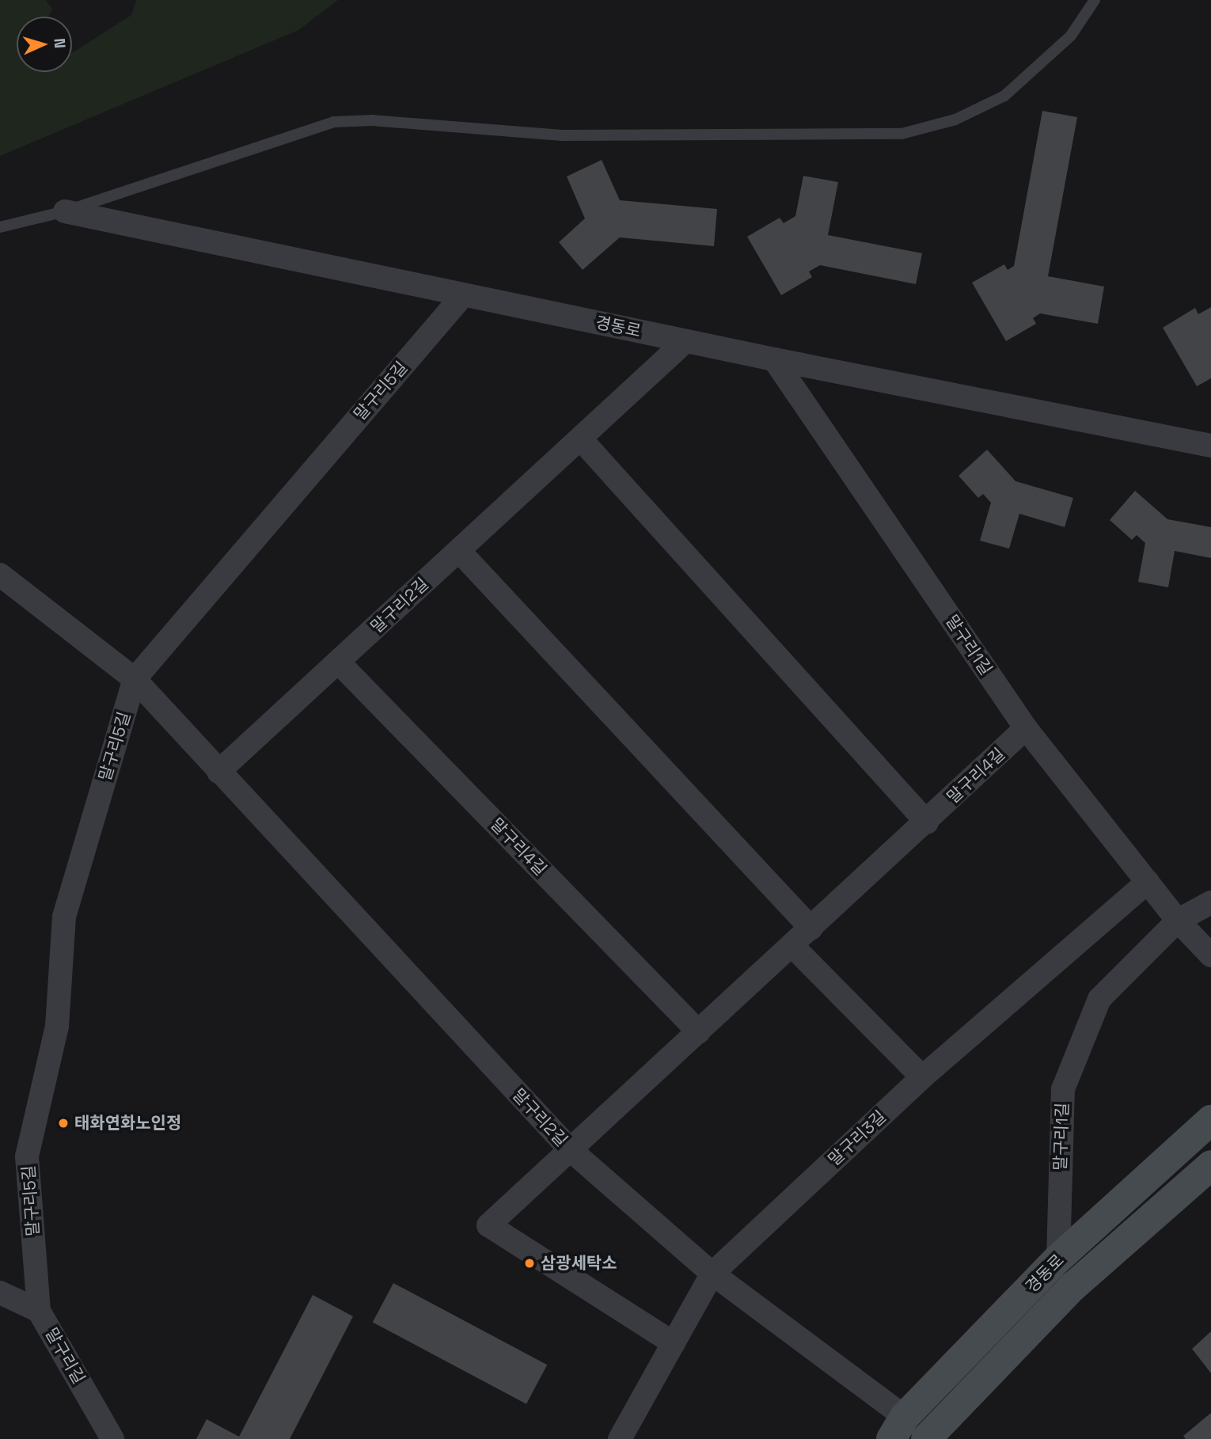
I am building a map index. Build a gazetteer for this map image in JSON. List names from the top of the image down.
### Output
{
  "streets": {
    "street": [
      "경동로",
      "말구리5길",
      "말구리2길",
      "말구리1길",
      "말구리4길",
      "말구리3길",
      "말구리길"
    ]
  },
  "crossings": [
    ["경동로", "말구리5길"],
    ["경동로", "말구리2길"],
    ["경동로", "말구리1길"],
    ["말구리5길", "말구리2길"],
    ["말구리5길", "말구리길"],
    ["말구리2길", "말구리4길"],
    ["말구리2길", "말구리3길"],
    ["말구리1길", "말구리4길"],
    ["말구리1길", "말구리3길"],
    ["말구리4길", "말구리3길"]
  ],
  "places": ["태화연화노인정", "삼광세탁소"],
  "north": "right"
}
